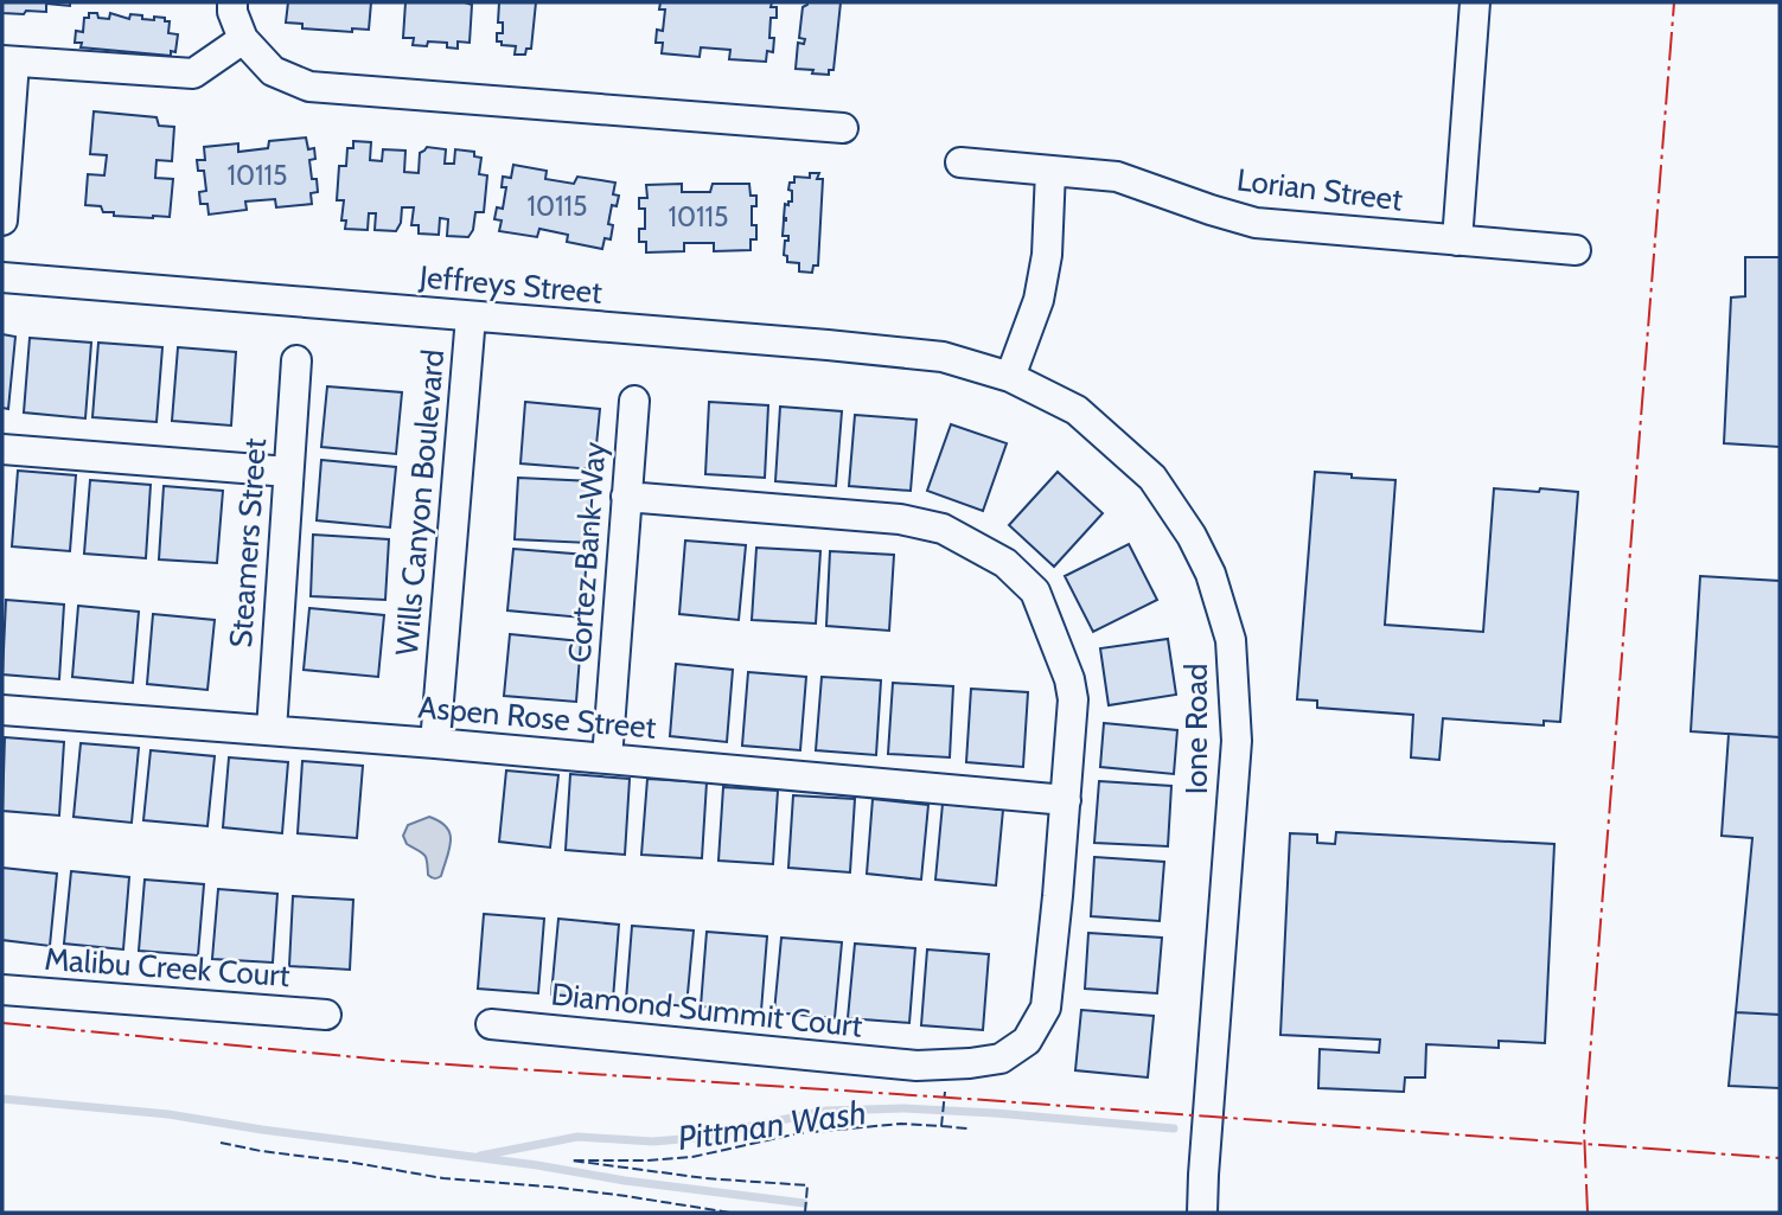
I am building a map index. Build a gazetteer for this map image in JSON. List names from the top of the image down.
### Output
{
  "streets": {
    "street": [
      "Lorian Street",
      "Jeffreys Street",
      "Wills Canyon Boulevard",
      "Steamers Street",
      "Cortez Bank Way",
      "Aspen Rose Street",
      "Ione Road",
      "Malibu Creek Court",
      "Diamond Summit Court"
    ]
  },
  "crossings": [
    ["Jeffreys Street", "Wills Canyon Boulevard"],
    ["Jeffreys Street", "Ione Road"],
    ["Wills Canyon Boulevard", "Aspen Rose Street"],
    ["Steamers Street", "Aspen Rose Street"],
    ["Cortez Bank Way", "Aspen Rose Street"],
    ["Cortez Bank Way", "Diamond Summit Court"],
    ["Aspen Rose Street", "Diamond Summit Court"]
  ],
  "water": ["Pittman Wash"],
  "house_numbers": ["10115", "10115", "10115"]
}
